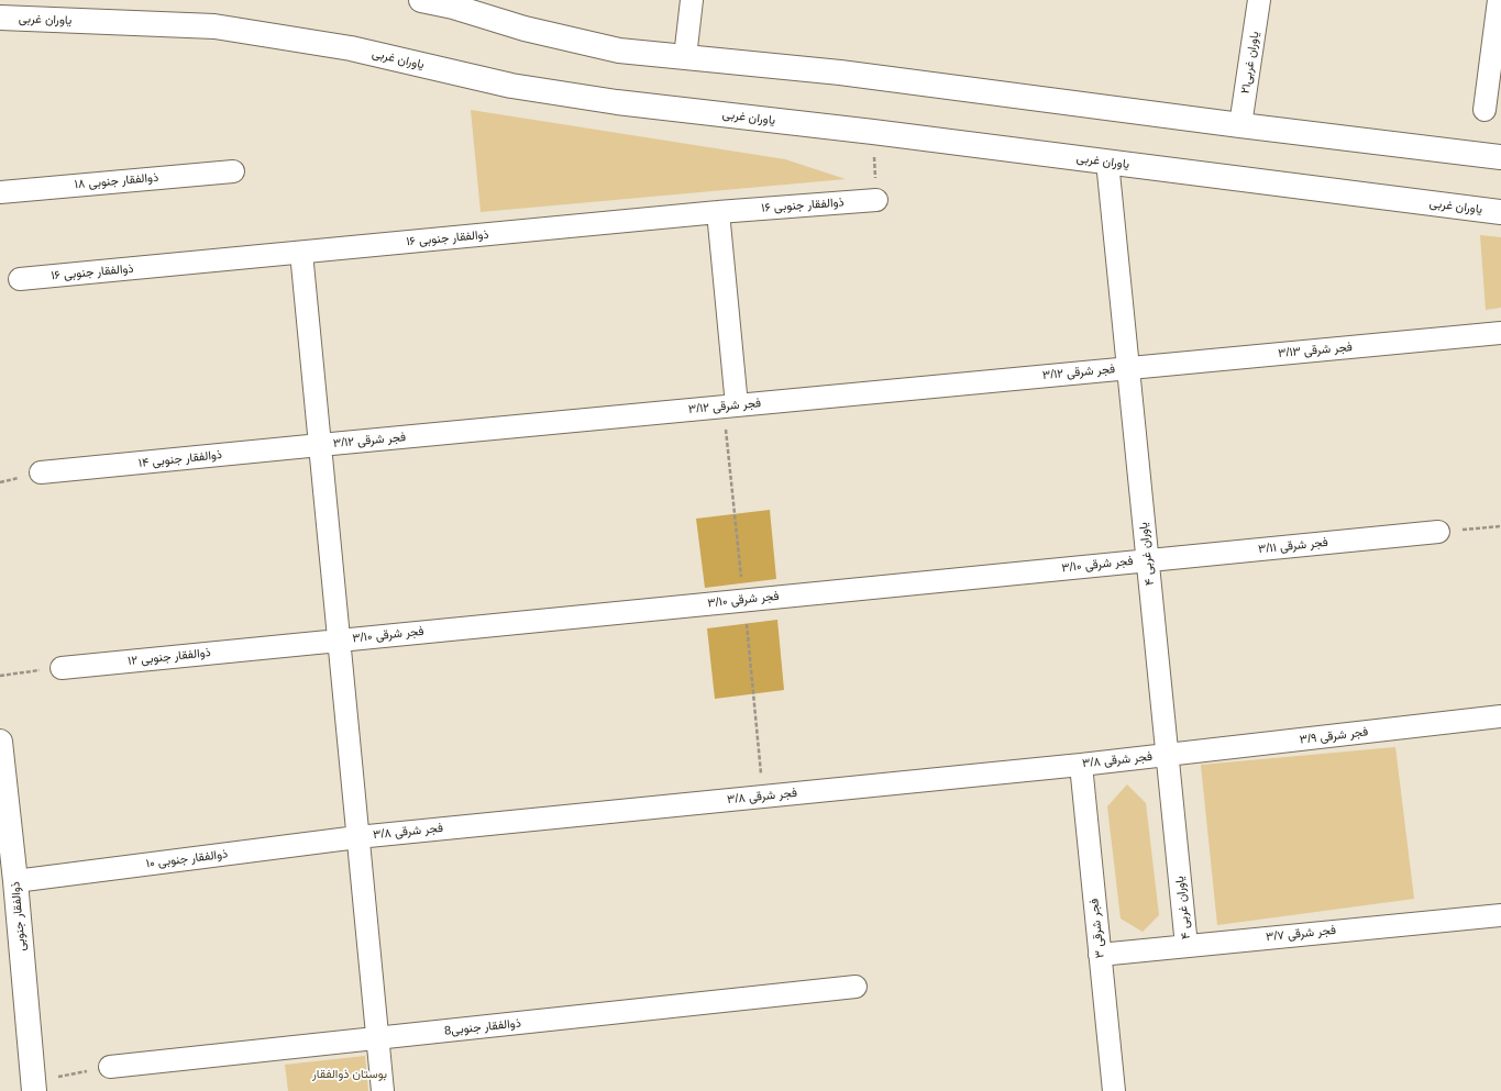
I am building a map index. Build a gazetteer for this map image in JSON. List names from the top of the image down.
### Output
{
  "streets": {
    "main road": ["یاوران غربی", "ذوالفقار جنوبی"],
    "street": [
      "یاوران غربی۲۱",
      "۱۸ ذوالفقار جنوبی",
      "۱۶ ذوالفقار جنوبی",
      "۳/۱۳ فجر شرقی",
      "۳/۱۲ فجر شرقی",
      "۱۴ ذوالفقار جنوبی",
      "۳/۱۱ فجر شرقی",
      "۴ یاوران غربی",
      "۳/۱۰ فجر شرقی",
      "۱۲ ذوالفقار جنوبی",
      "۳/۹ فجر شرقی",
      "۳/۸ فجر شرقی",
      "۱۰ ذوالفقار جنوبی",
      "۳ فجر شرقی",
      "۳/۷ فجر شرقی",
      "8ذوالفقار جنوبی"
    ]
  },
  "crossings": [
    ["یاوران غربی", "۴ یاوران غربی"],
    ["۳/۱۳ فجر شرقی", "۳/۱۲ فجر شرقی"],
    ["۳/۱۳ فجر شرقی", "۴ یاوران غربی"],
    ["۳/۱۲ فجر شرقی", "۱۴ ذوالفقار جنوبی"],
    ["۳/۱۲ فجر شرقی", "۴ یاوران غربی"],
    ["۳/۱۱ فجر شرقی", "۴ یاوران غربی"],
    ["۳/۱۱ فجر شرقی", "۳/۱۰ فجر شرقی"],
    ["۴ یاوران غربی", "۳/۱۰ فجر شرقی"],
    ["۴ یاوران غربی", "۳/۹ فجر شرقی"],
    ["۴ یاوران غربی", "۳/۸ فجر شرقی"],
    ["۴ یاوران غربی", "۳/۷ فجر شرقی"],
    ["۳/۱۰ فجر شرقی", "۱۲ ذوالفقار جنوبی"],
    ["۳/۹ فجر شرقی", "۳/۸ فجر شرقی"],
    ["۳/۸ فجر شرقی", "۱۰ ذوالفقار جنوبی"],
    ["۳/۸ فجر شرقی", "۳ فجر شرقی"],
    ["۱۰ ذوالفقار جنوبی", "ذوالفقار جنوبی"],
    ["۳ فجر شرقی", "۳/۷ فجر شرقی"]
  ],
  "parks": ["بوستان ذوالفقار"]
}
